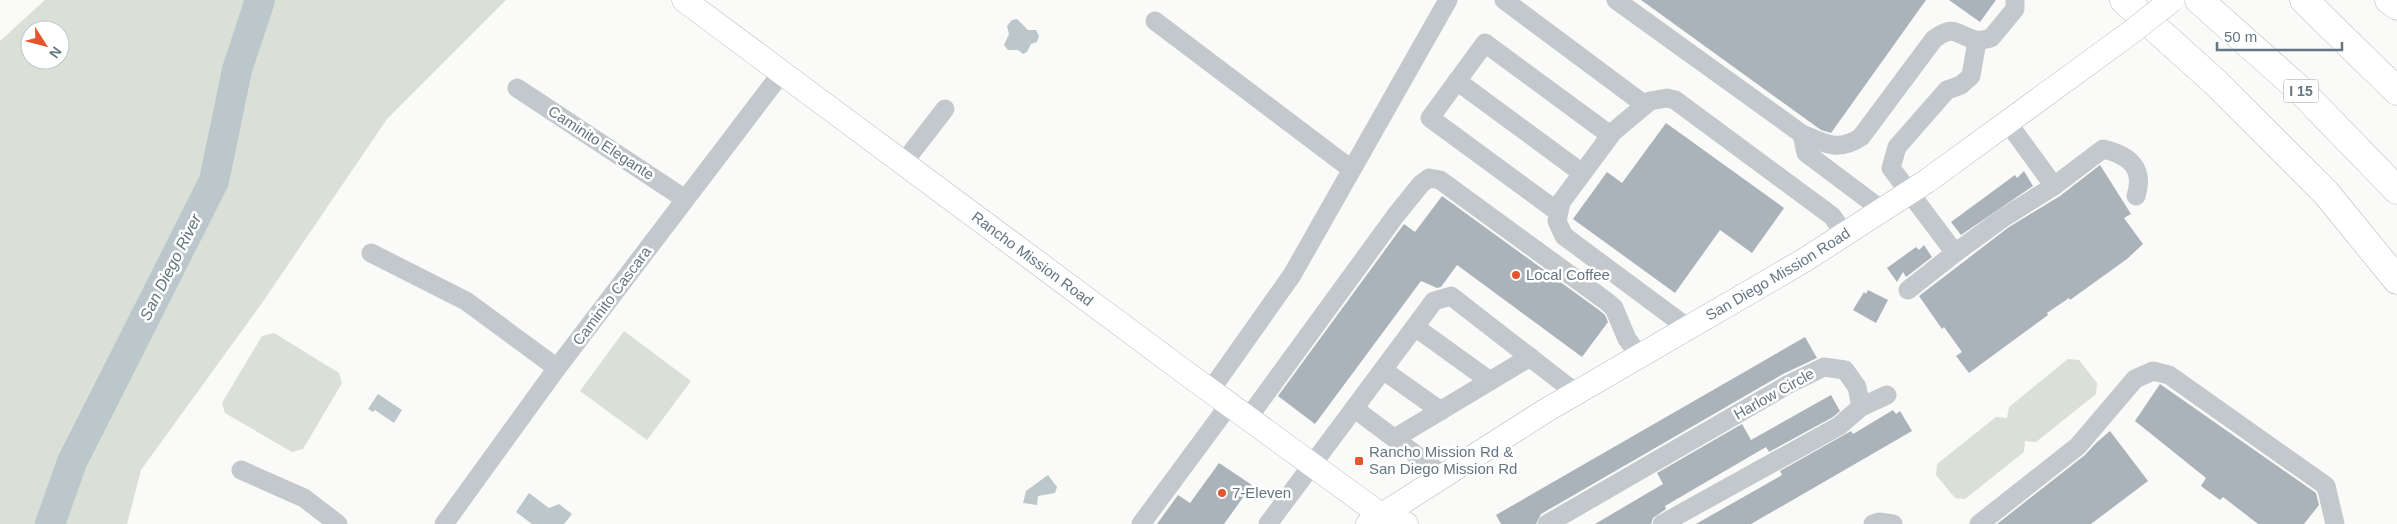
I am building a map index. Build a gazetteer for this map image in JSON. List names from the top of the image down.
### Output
{
  "streets": {
    "highway": ["I 15"],
    "main road": ["Rancho Mission Road", "San Diego Mission Road"],
    "street": ["Caminito Elegante", "Caminito Cascara", "Harlow Circle"]
  },
  "crossings": [
    ["Caminito Elegante", "Caminito Cascara"],
    ["Rancho Mission Road", "San Diego Mission Road"],
    ["Rancho Mission Road", "Caminito Cascara"]
  ],
  "water": ["San Diego River"],
  "places": {
    "other": ["Local Coffee", "7-Eleven"],
    "transit": ["Rancho Mission Rd & San Diego Mission Rd"]
  },
  "scale_bar": "50 m",
  "north": "bottom right"
}
